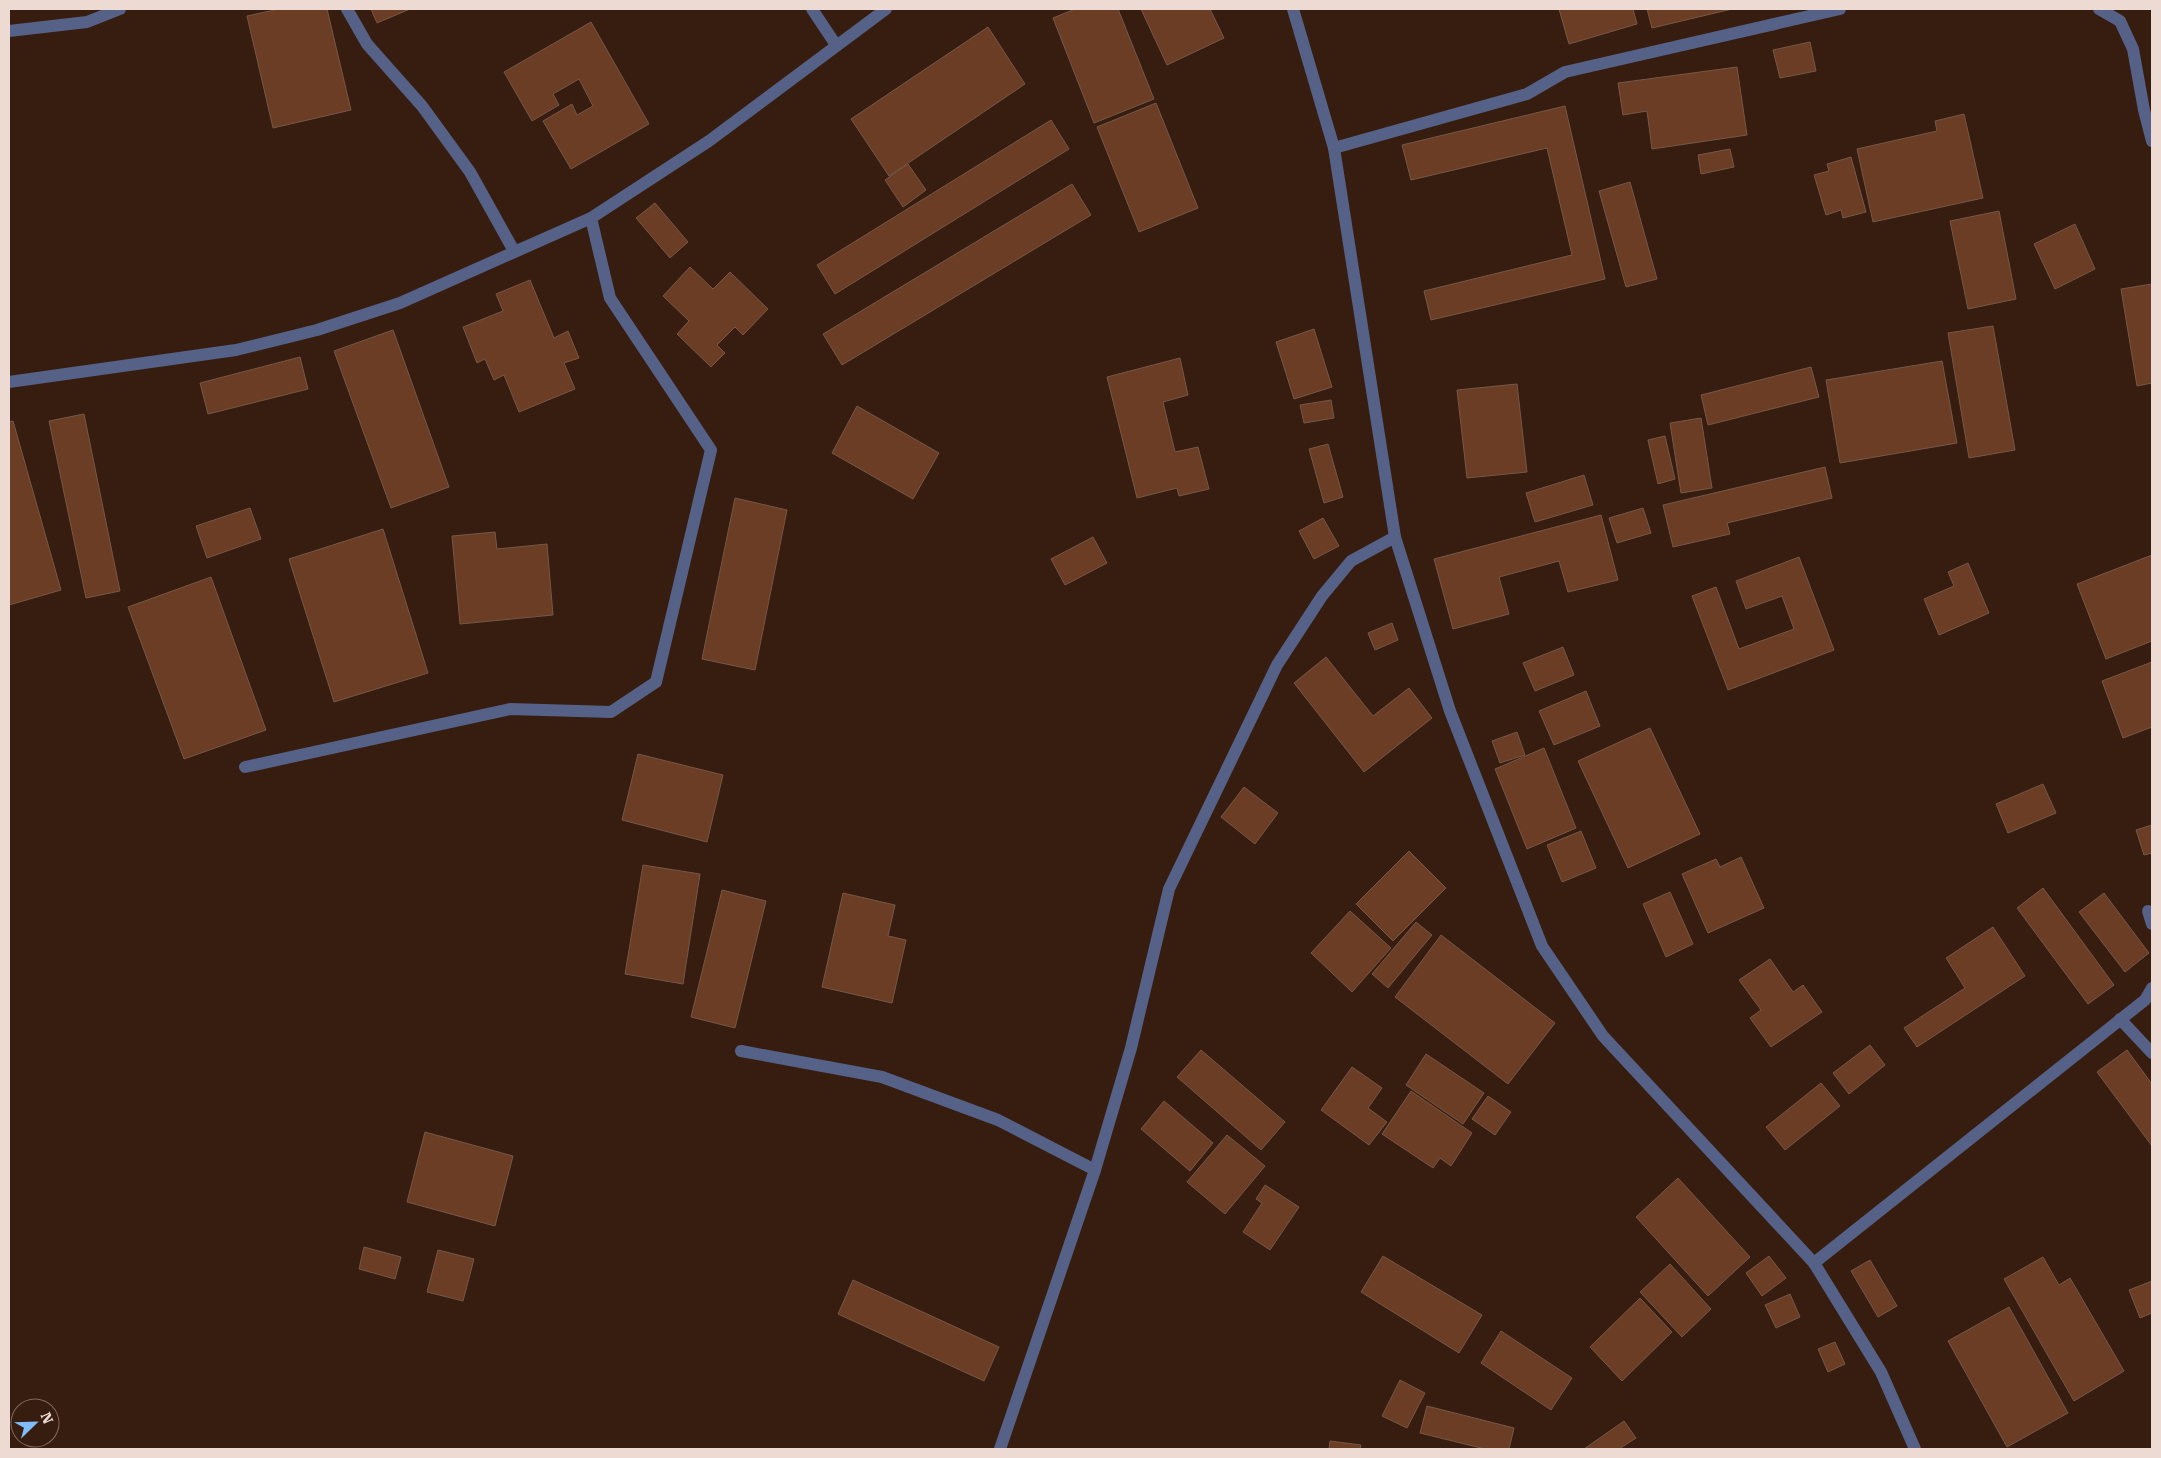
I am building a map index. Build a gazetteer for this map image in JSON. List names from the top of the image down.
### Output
{
  "north": "top right"
}
